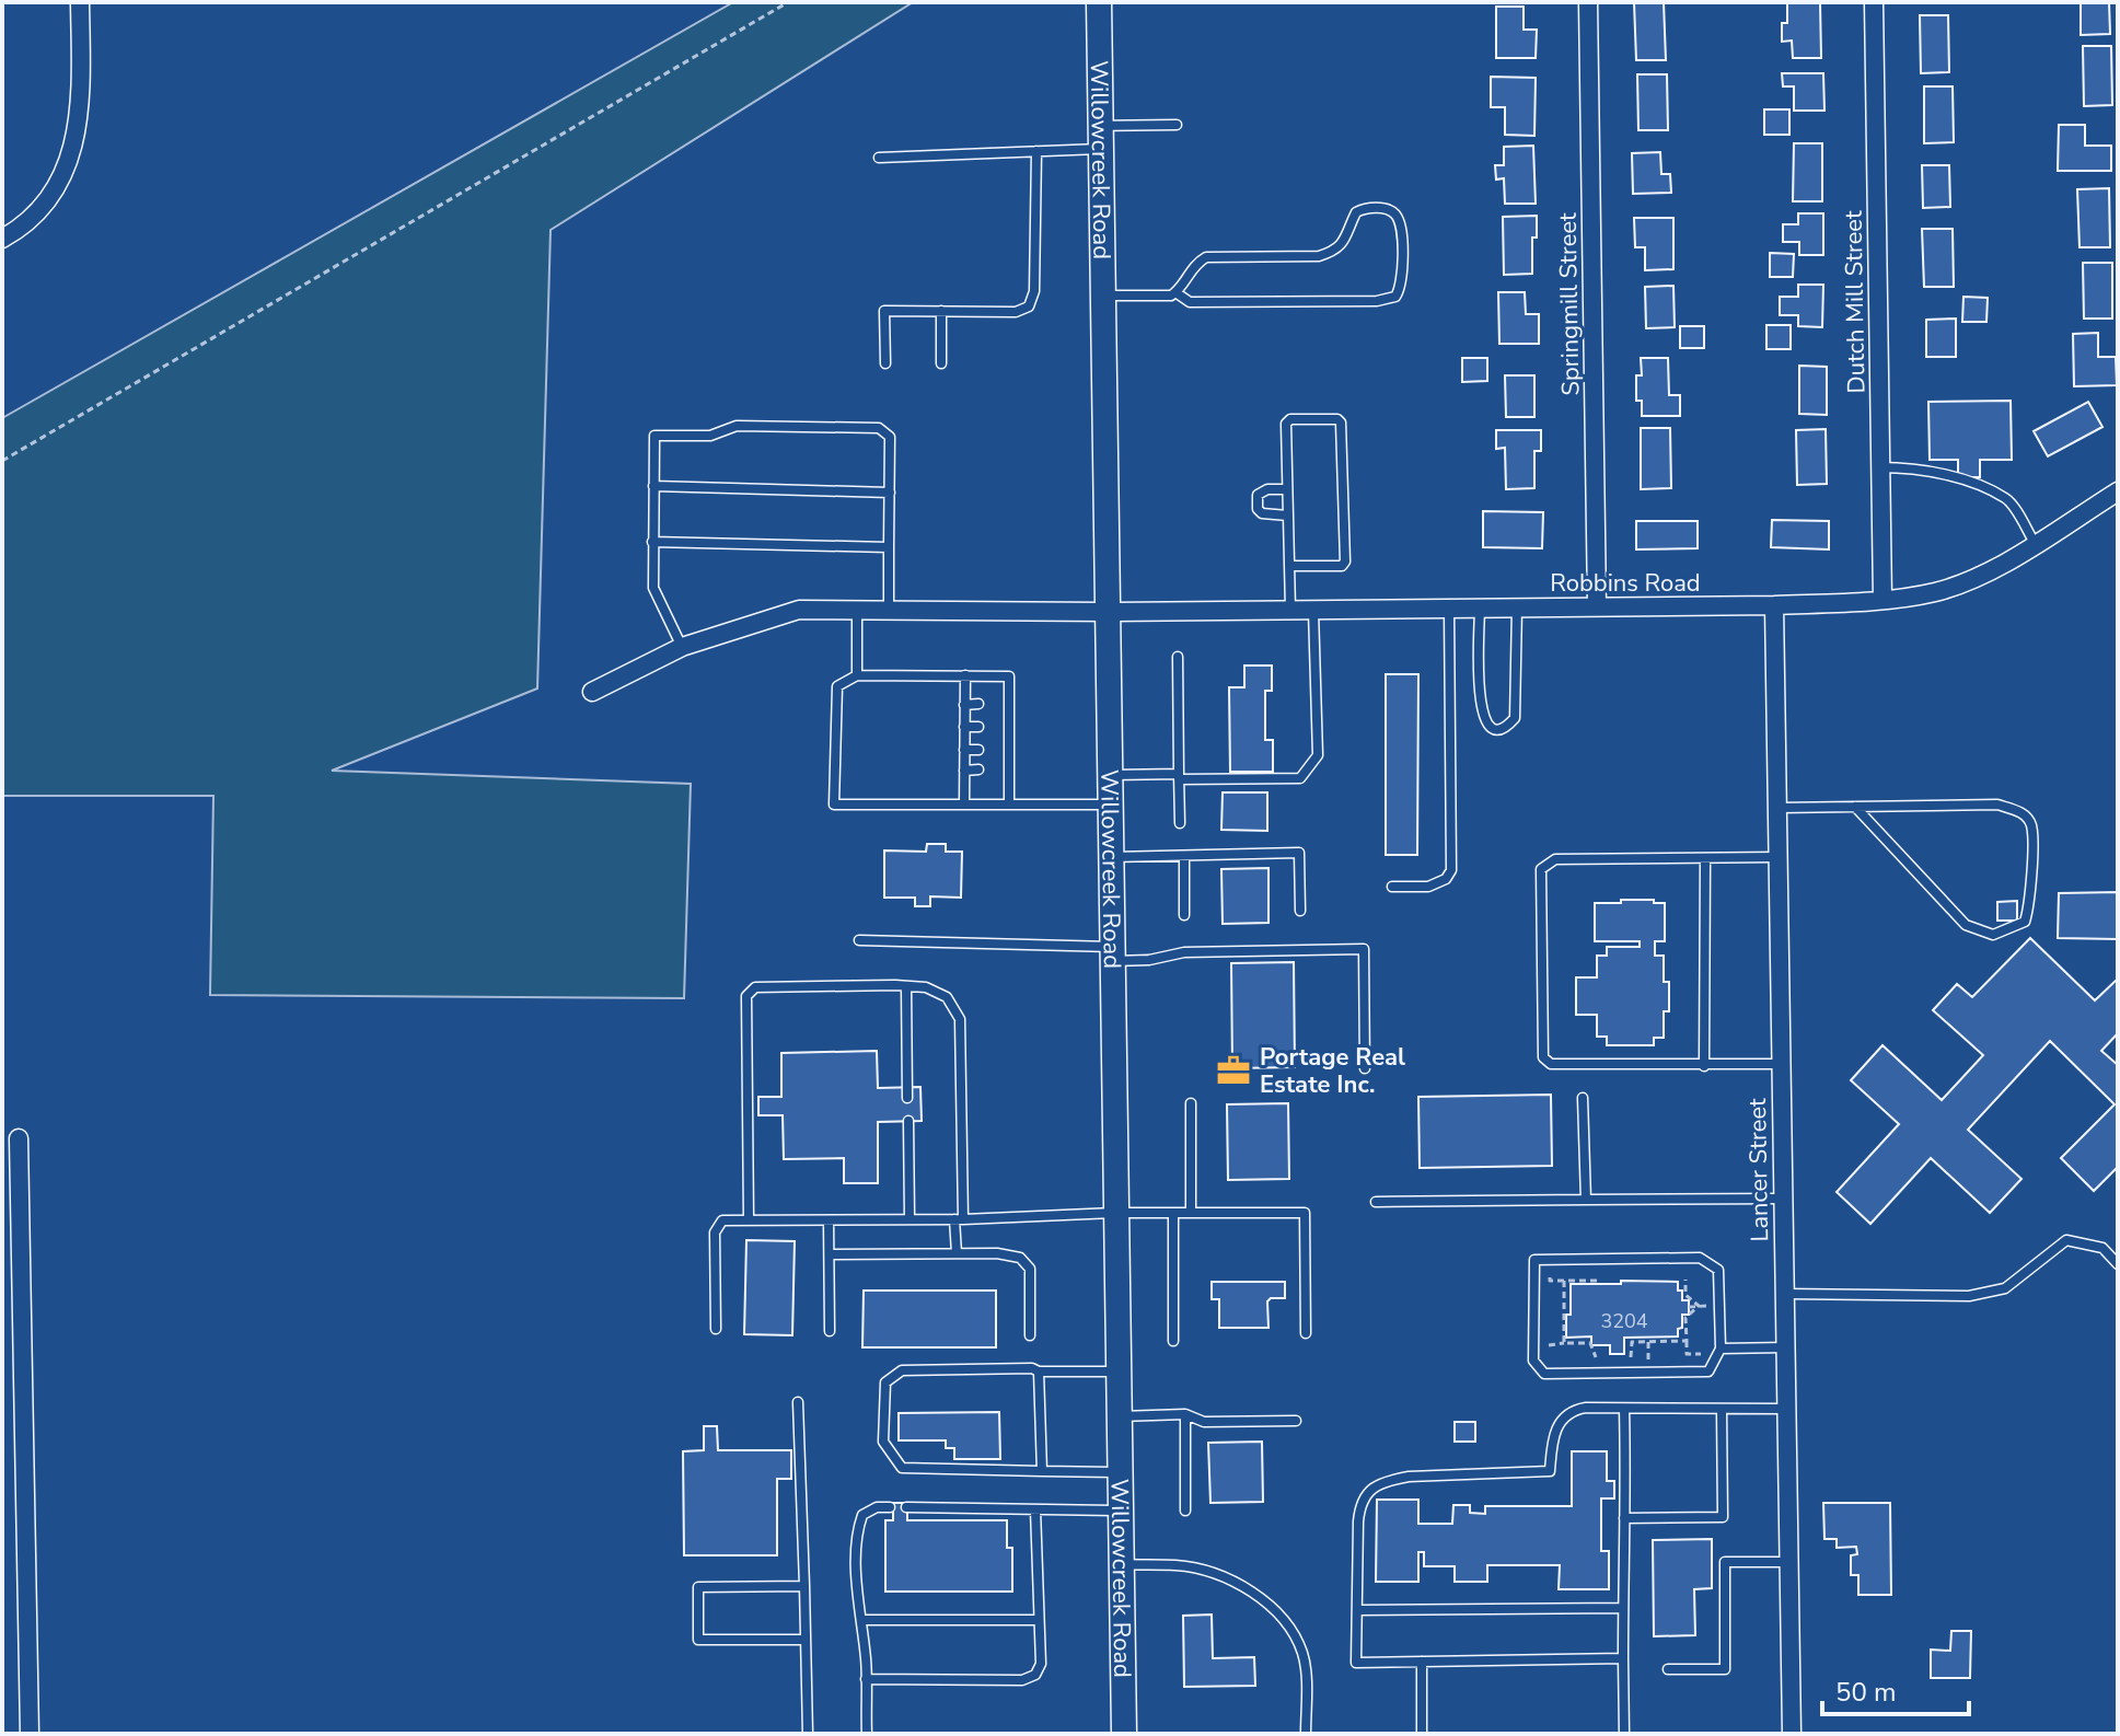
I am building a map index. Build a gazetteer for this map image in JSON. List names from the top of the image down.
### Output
{
  "streets": {
    "main road": ["Willowcreek Road"],
    "street": [
      "Dutch Mill Street",
      "Springmill Street",
      "Robbins Road",
      "Lancer Street"
    ]
  },
  "crossings": [
    ["Willowcreek Road", "Robbins Road"],
    ["Dutch Mill Street", "Robbins Road"],
    ["Springmill Street", "Robbins Road"],
    ["Robbins Road", "Lancer Street"]
  ],
  "places": {
    "office": ["Portage Real Estate Inc."]
  },
  "house_numbers": ["3204"],
  "scale_bar": "50 m"
}
